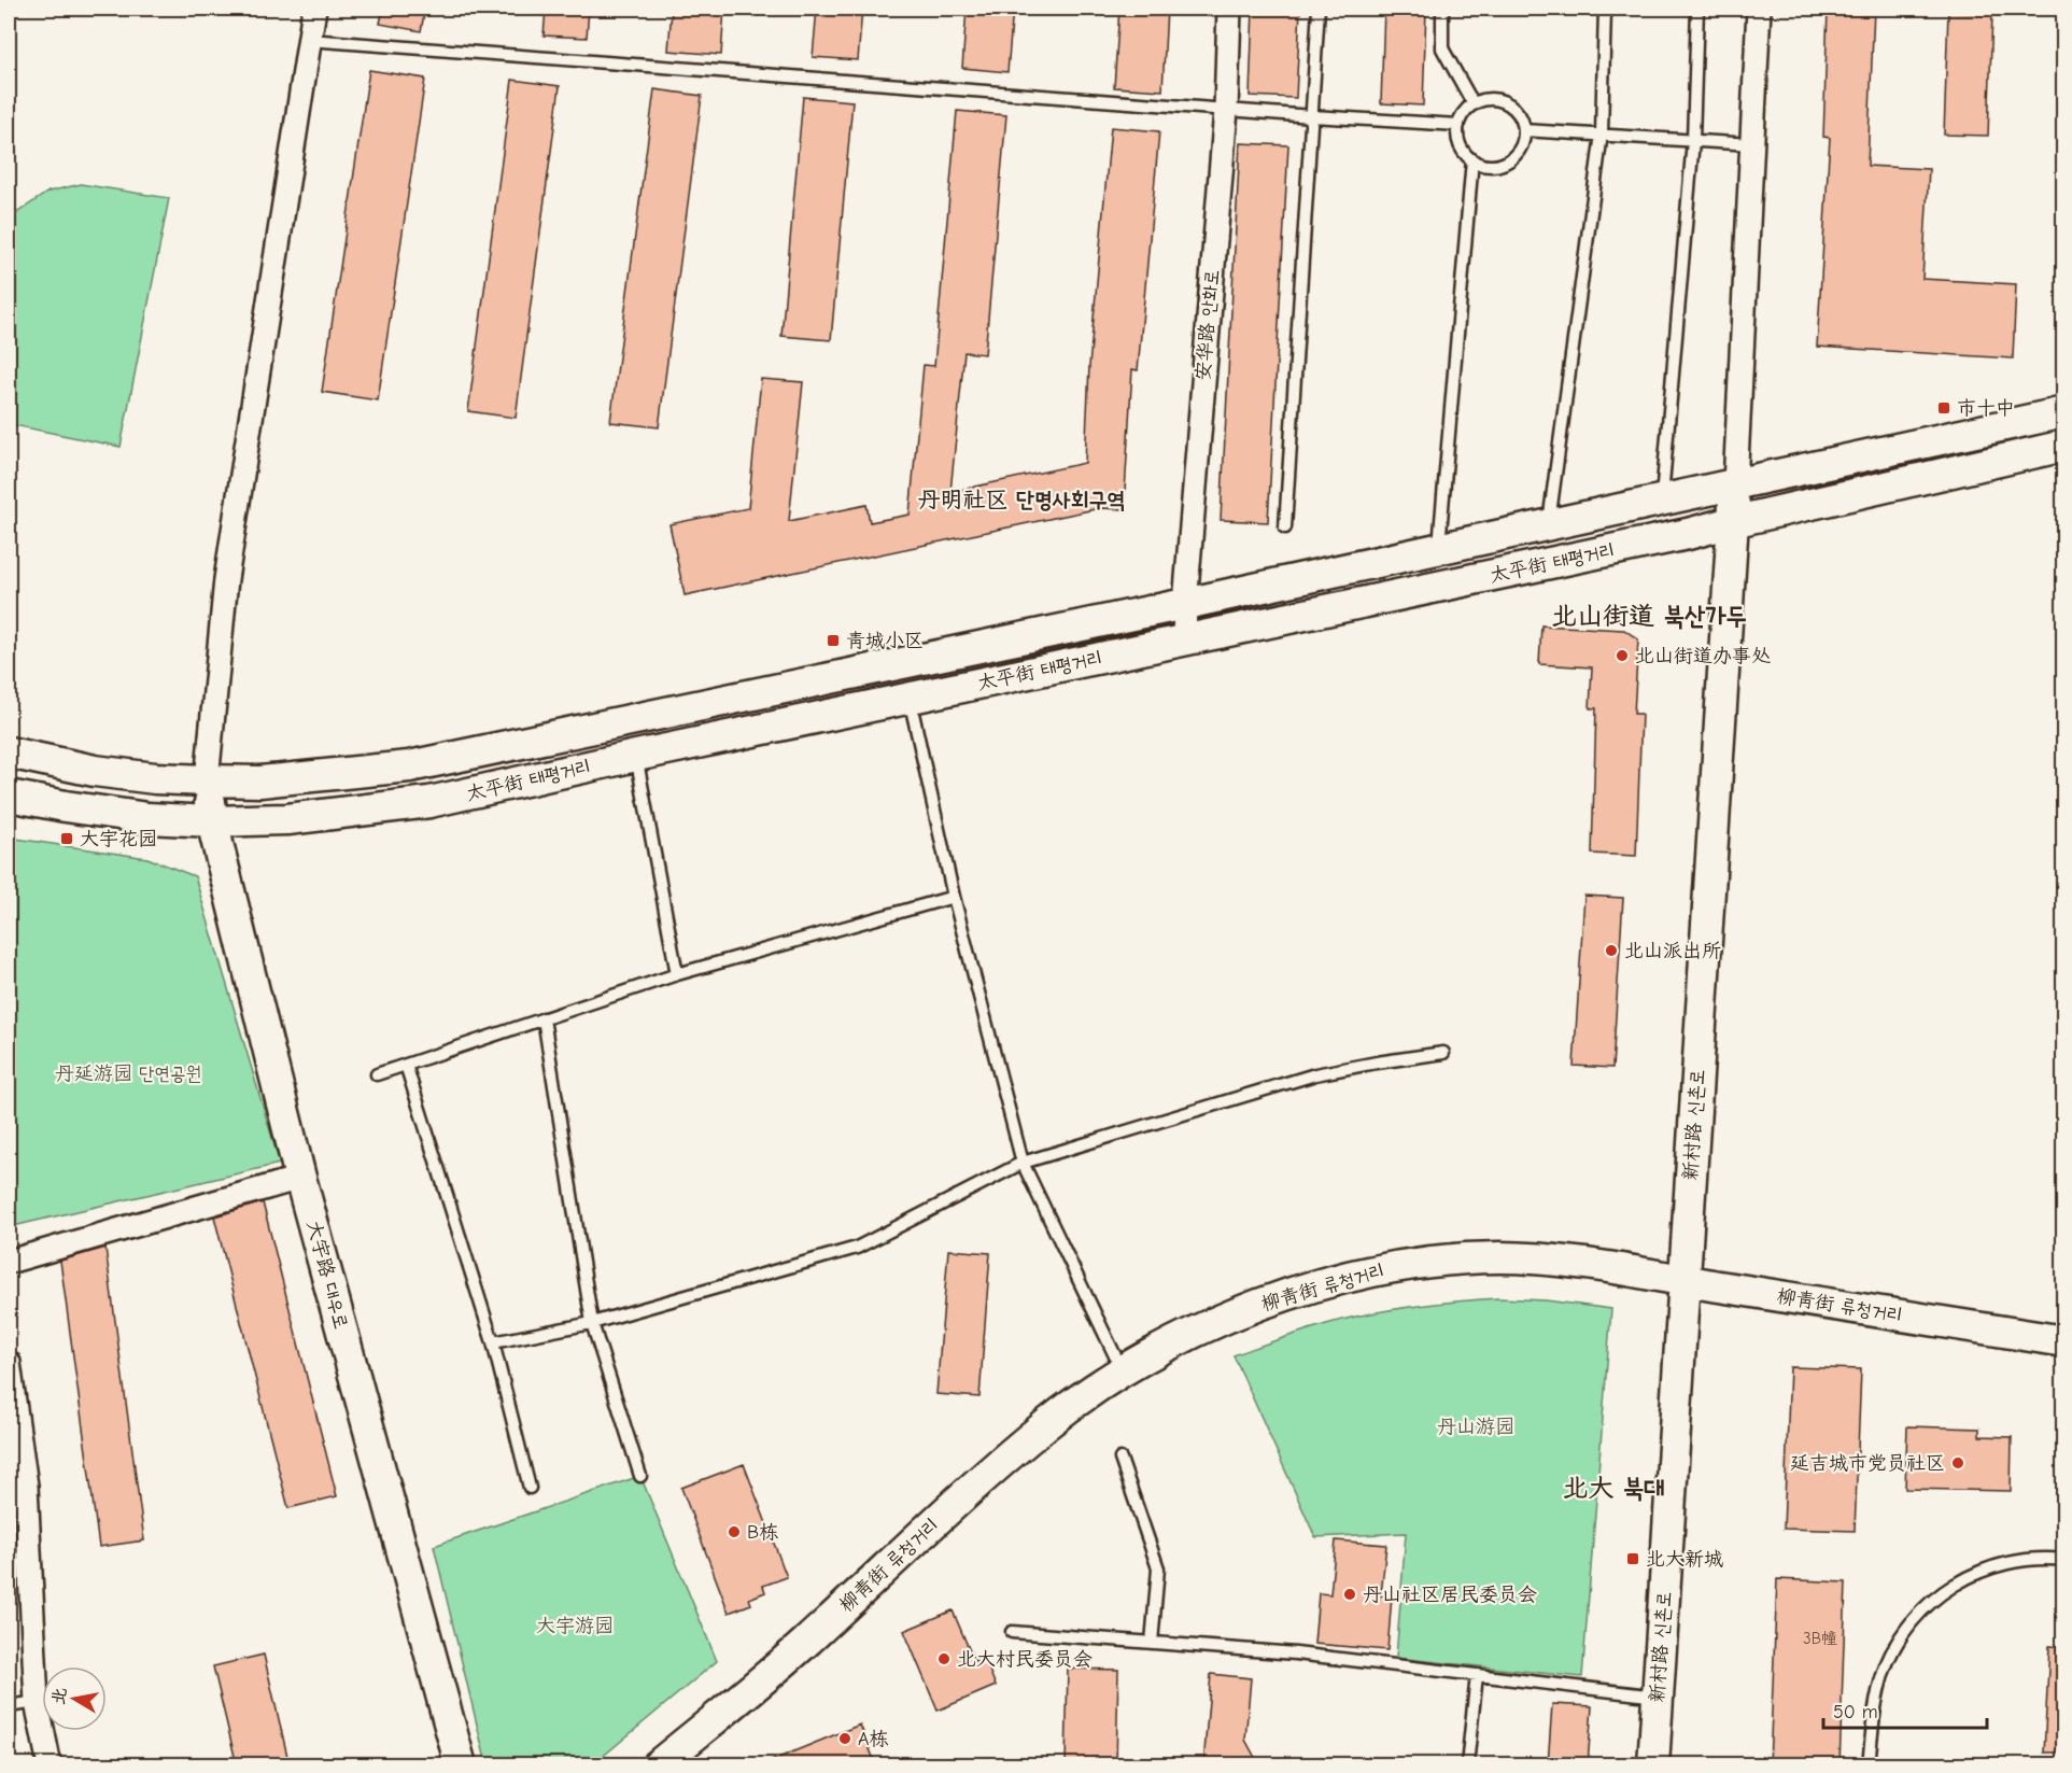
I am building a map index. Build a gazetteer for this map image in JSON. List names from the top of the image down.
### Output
{
  "streets": {
    "main road": [
      "太平街 태평거리",
      "新村路 신촌로",
      "大宇路 대우로",
      "柳青街 류청거리"
    ],
    "street": ["安华路 안화로"]
  },
  "crossings": [
    ["安华路 안화로", "太平街 태평거리"],
    ["太平街 태평거리", "新村路 신촌로"],
    ["太平街 태평거리", "大宇路 대우로"],
    ["新村路 신촌로", "柳青街 류청거리"]
  ],
  "districts": ["丹明社区 단명사회구역", "北山街道 북산가두", "北大 북대"],
  "parks": ["丹延游园 단연공원", "丹山游园", "大宇游园"],
  "places": {
    "transit": [
      "市十中",
      "青城小区",
      "大宇花园",
      "北大新城"
    ],
    "other": [
      "北山街道办事处",
      "北山派出所",
      "延吉城市党员社区",
      "B栋",
      "丹山社区居民委员会",
      "北大村民委员会",
      "A栋"
    ]
  },
  "house_numbers": ["3B幢"],
  "scale_bar": "50 m",
  "north": "left"
}
